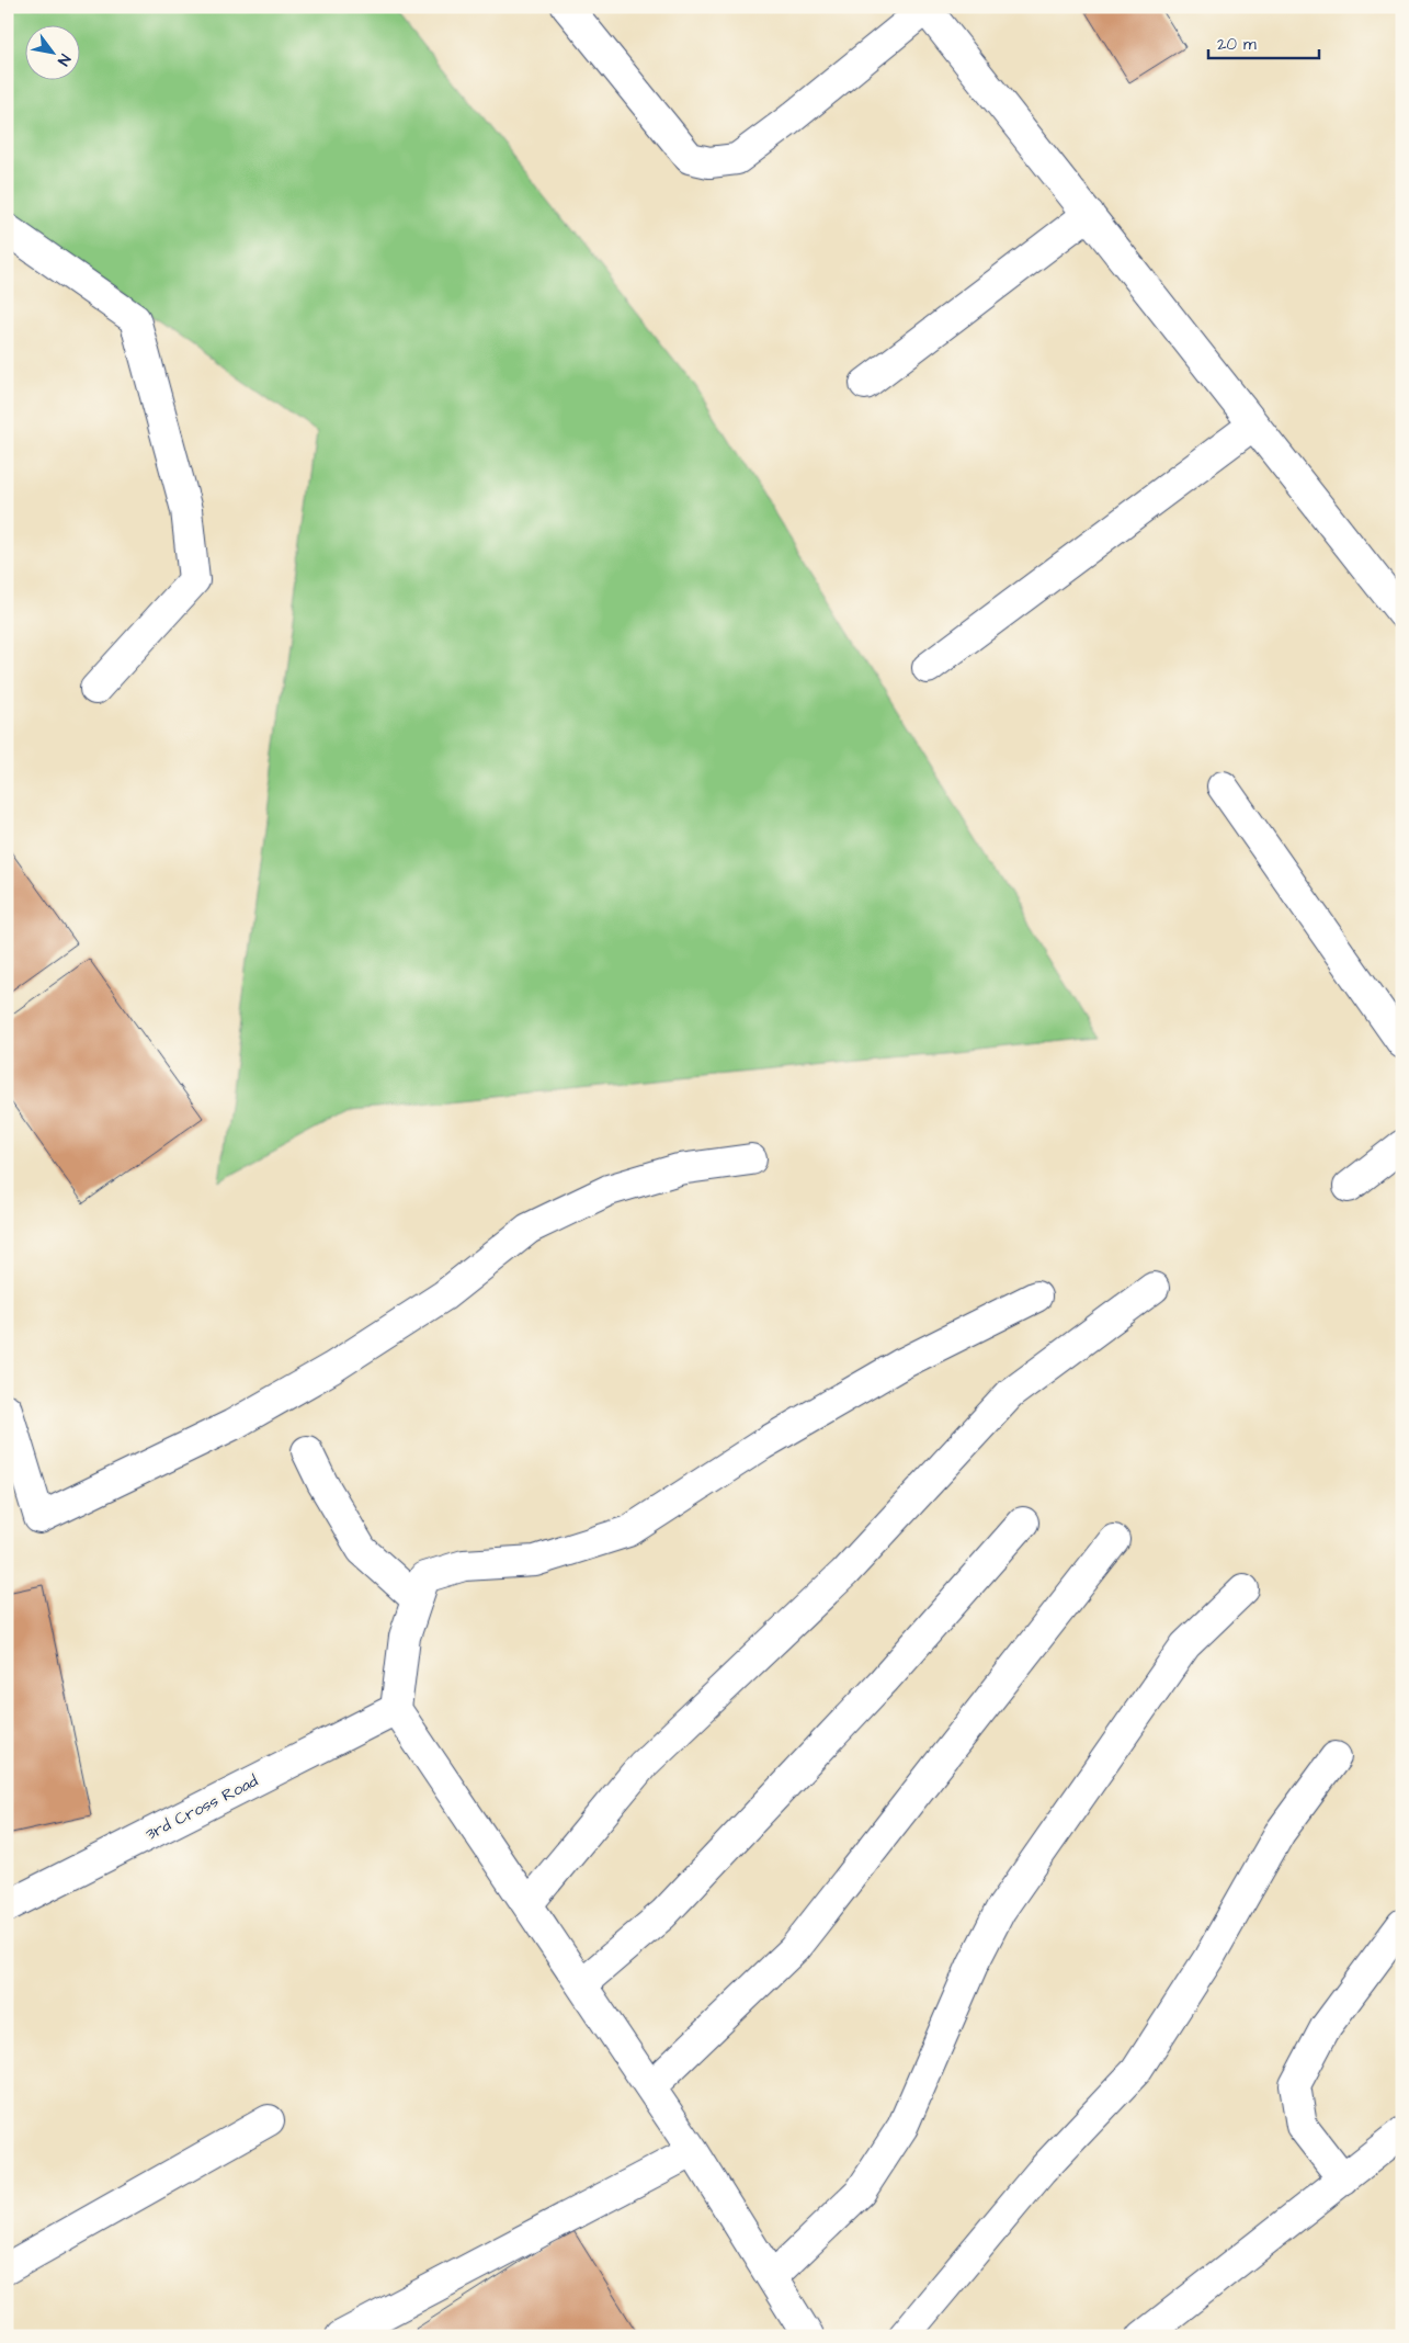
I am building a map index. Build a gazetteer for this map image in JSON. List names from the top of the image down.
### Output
{
  "streets": {
    "street": ["3rd Cross Road"]
  },
  "scale_bar": "20 m",
  "north": "bottom right"
}
